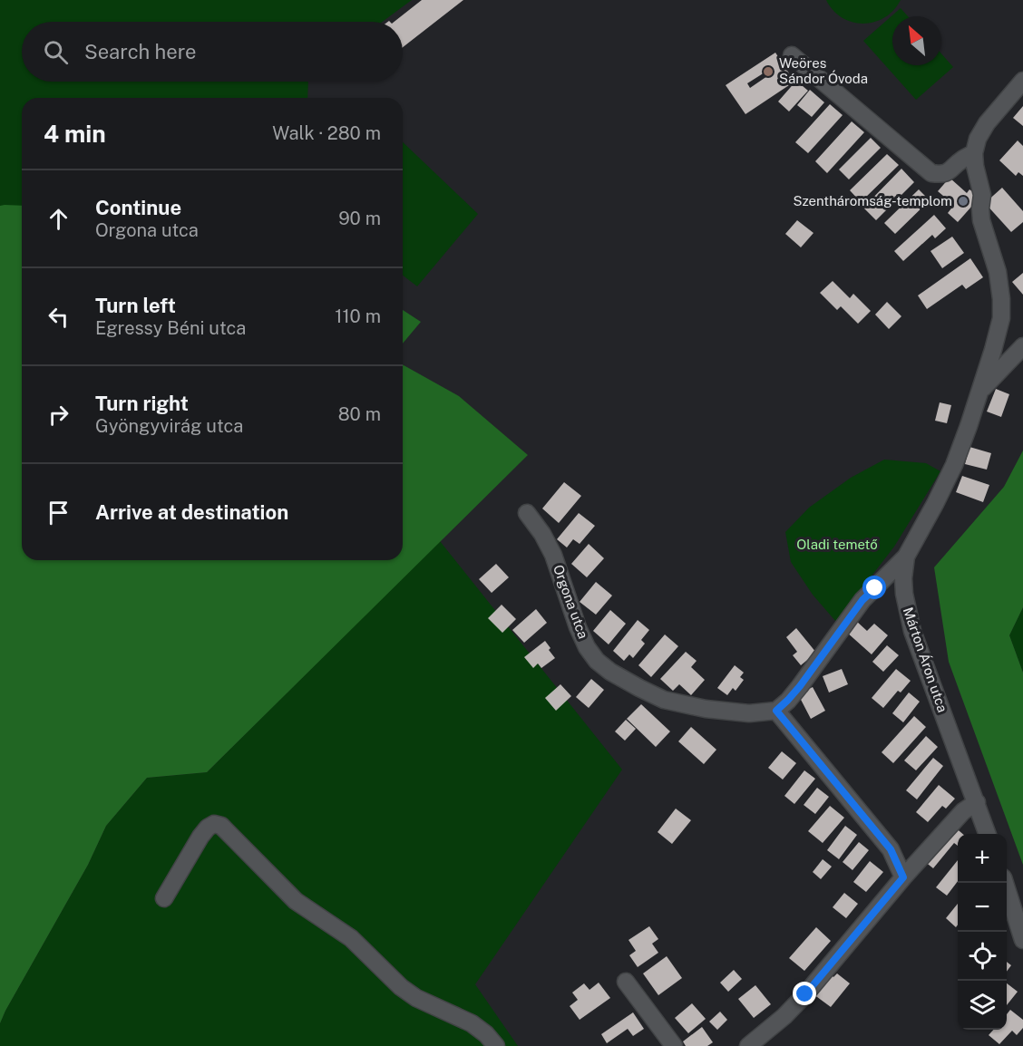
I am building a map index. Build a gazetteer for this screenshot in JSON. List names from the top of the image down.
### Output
{
  "streets": {
    "street": ["Orgona utca", "Márton Áron utca"]
  },
  "parks": ["Oladi temető"],
  "places": ["Weöres Sándor Óvoda", "Szentháromság-templom"],
  "north": "top left",
  "page": {
    "search": "Search here",
    "heading": ["4 min", "Walk · 280 m"],
    "list": [
      ["Continue", "Orgona utca", "90 m"],
      ["Turn left", "Egressy Béni utca", "110 m"],
      ["Turn right", "Gyöngyvirág utca", "80 m"],
      "Arrive at destination"
    ],
    "map_buttons": ["+", "−"]
  }
}
